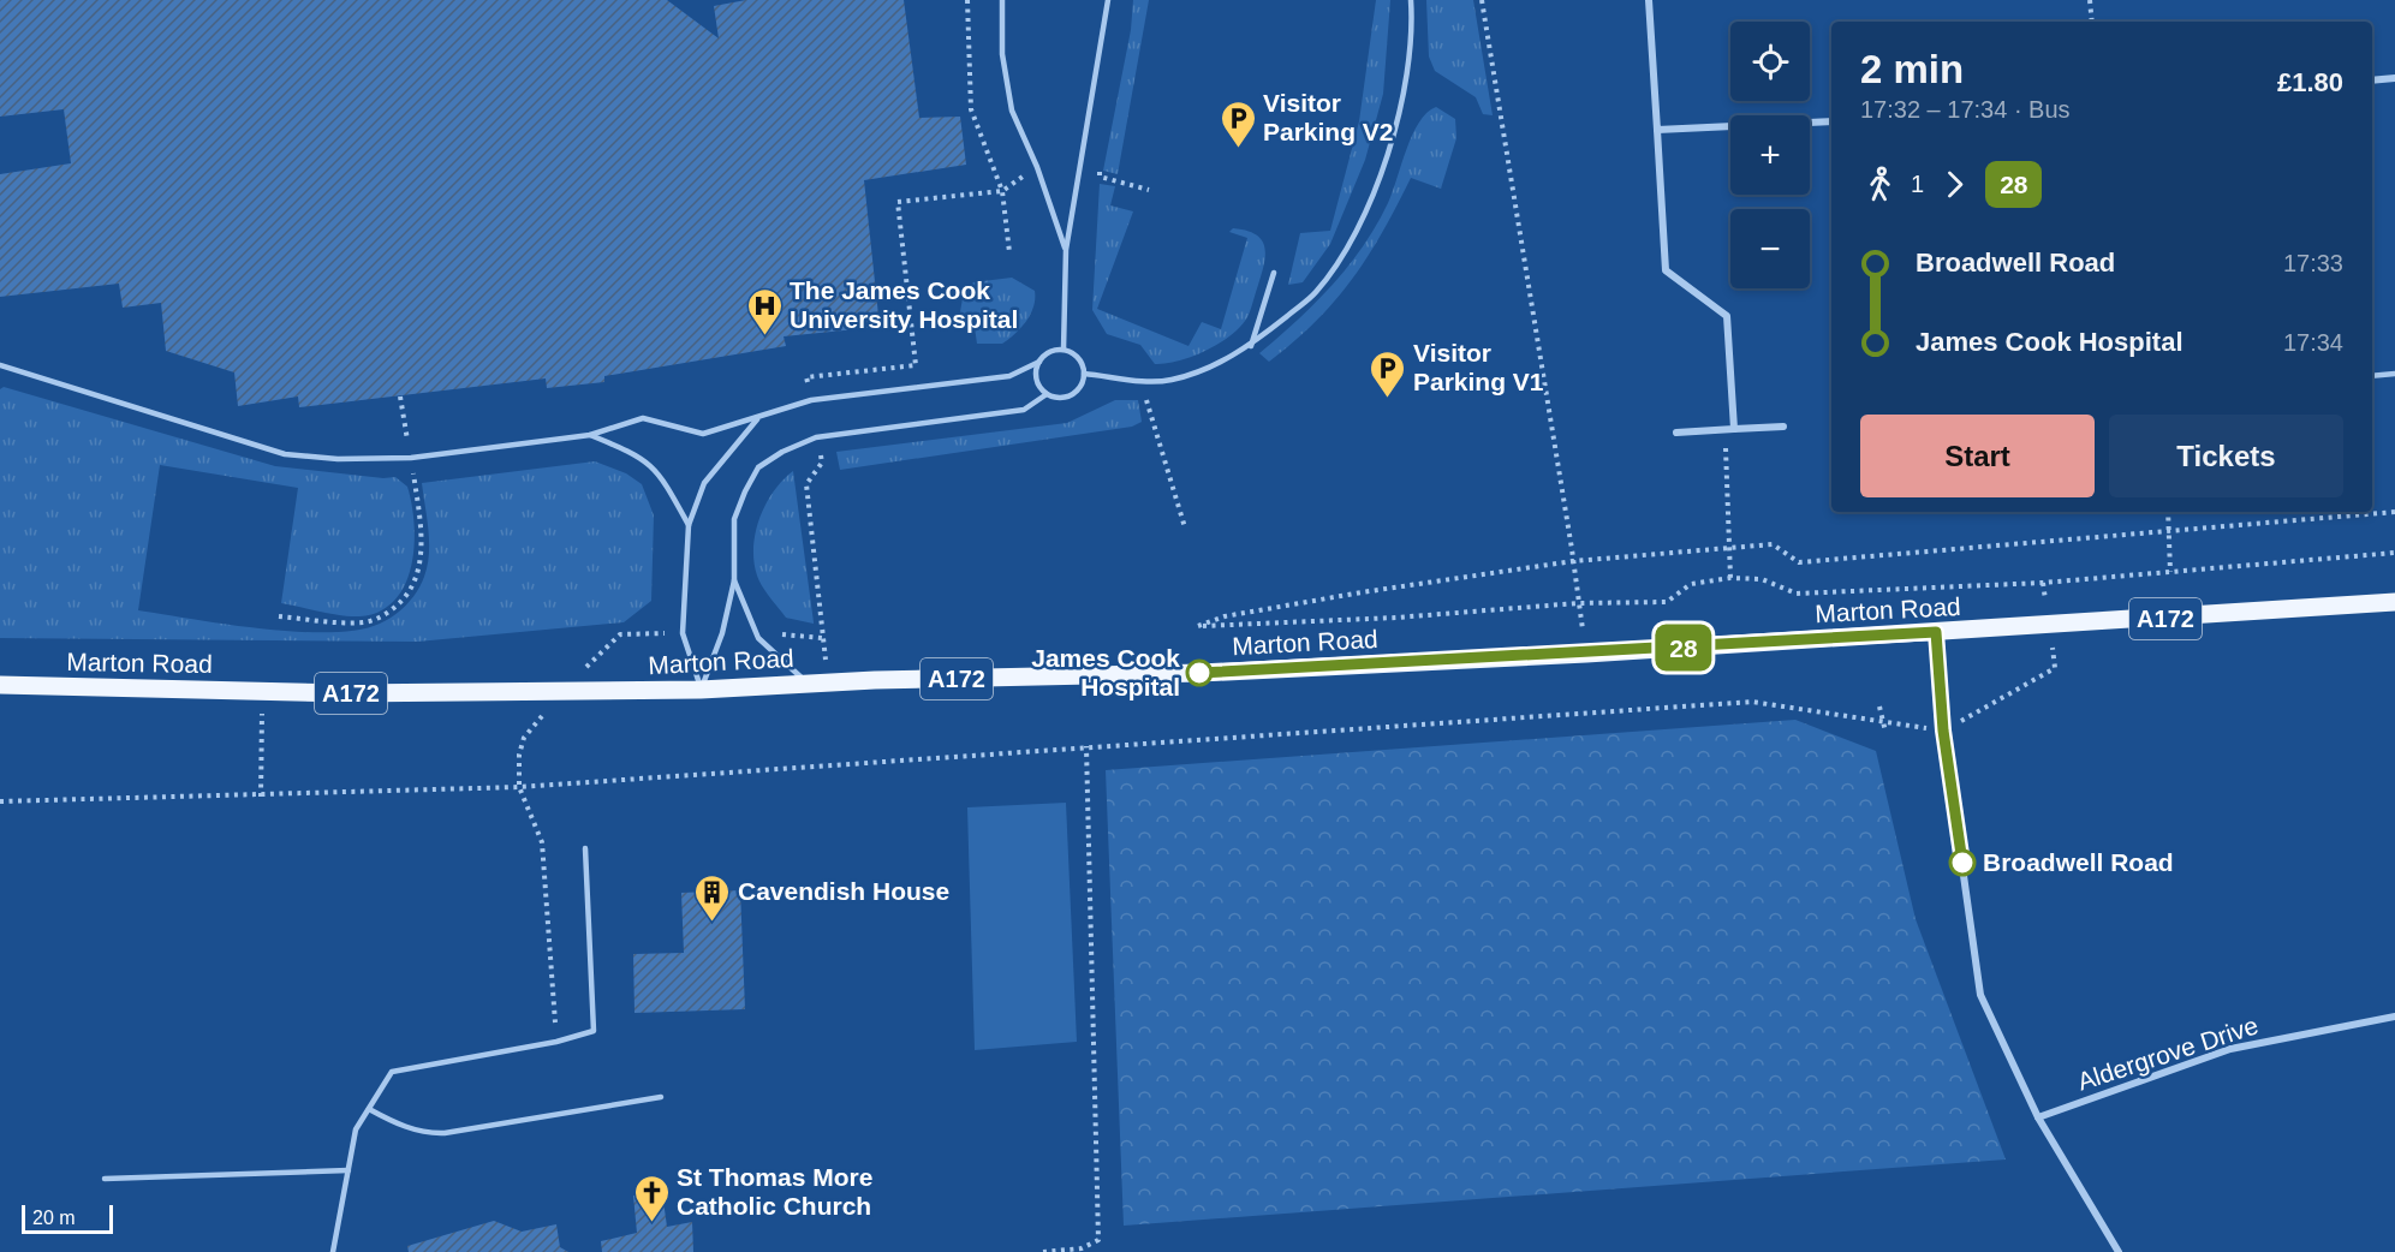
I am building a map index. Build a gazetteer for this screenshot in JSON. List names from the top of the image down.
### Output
{
  "streets": {
    "main road": ["Marton Road", "A172"],
    "street": ["Aldergrove Drive"]
  },
  "places": {
    "parking": ["Visitor Parking V2", "Visitor Parking V1"],
    "hospital": ["The James Cook University Hospital"],
    "other": ["James Cook Hospital", "Broadwell Road"],
    "building": ["Cavendish House"],
    "church": ["St Thomas More Catholic Church"]
  },
  "lines": ["bus line 28"],
  "scale_bar": "20 m",
  "page": {
    "on_map": "28",
    "map_buttons": ["+", "−"],
    "heading": ["2 min", "17:32 – 17:34 · Bus", "£1.80"],
    "legs": ["1", "28"],
    "list": [
      {
        "name": "Broadwell Road",
        "value": "17:33"
      },
      {
        "name": "James Cook Hospital",
        "value": "17:34"
      }
    ],
    "buttons": ["Start", "Tickets"],
    "scale": "20 m"
  }
}
